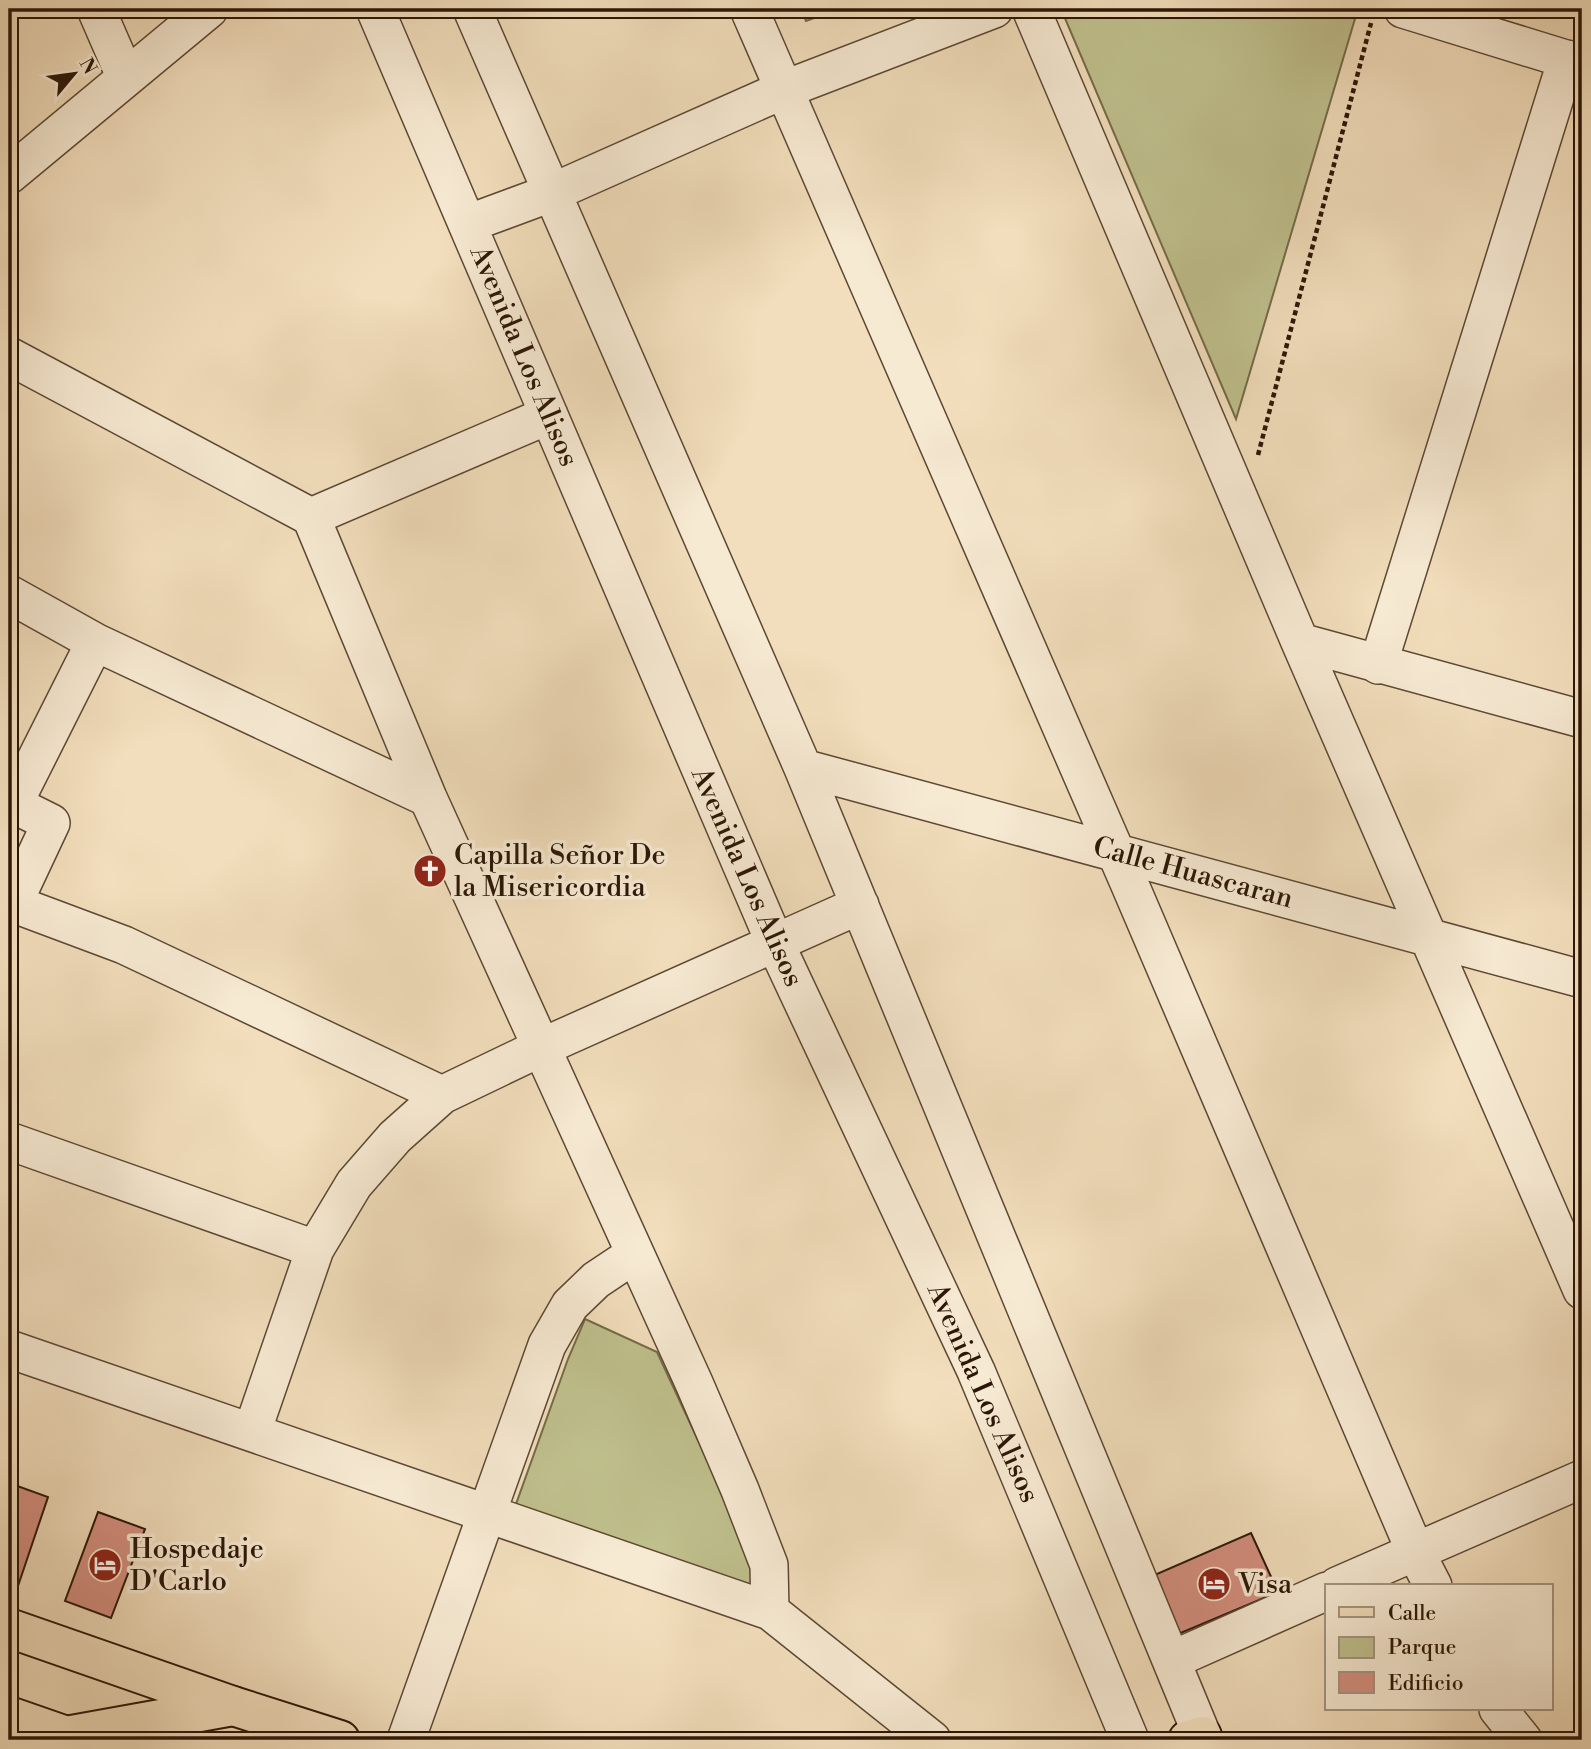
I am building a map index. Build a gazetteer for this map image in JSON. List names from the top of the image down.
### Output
{
  "streets": {
    "street": ["Avenida Los Alisos", "Calle Huascaran"]
  },
  "places": {
    "church": ["Capilla Señor De la Misericordia"],
    "hotel": ["Hospedaje D'Carlo", "Visa"]
  },
  "legend": ["Calle", "Parque", "Edificio"],
  "north": "top right"
}
